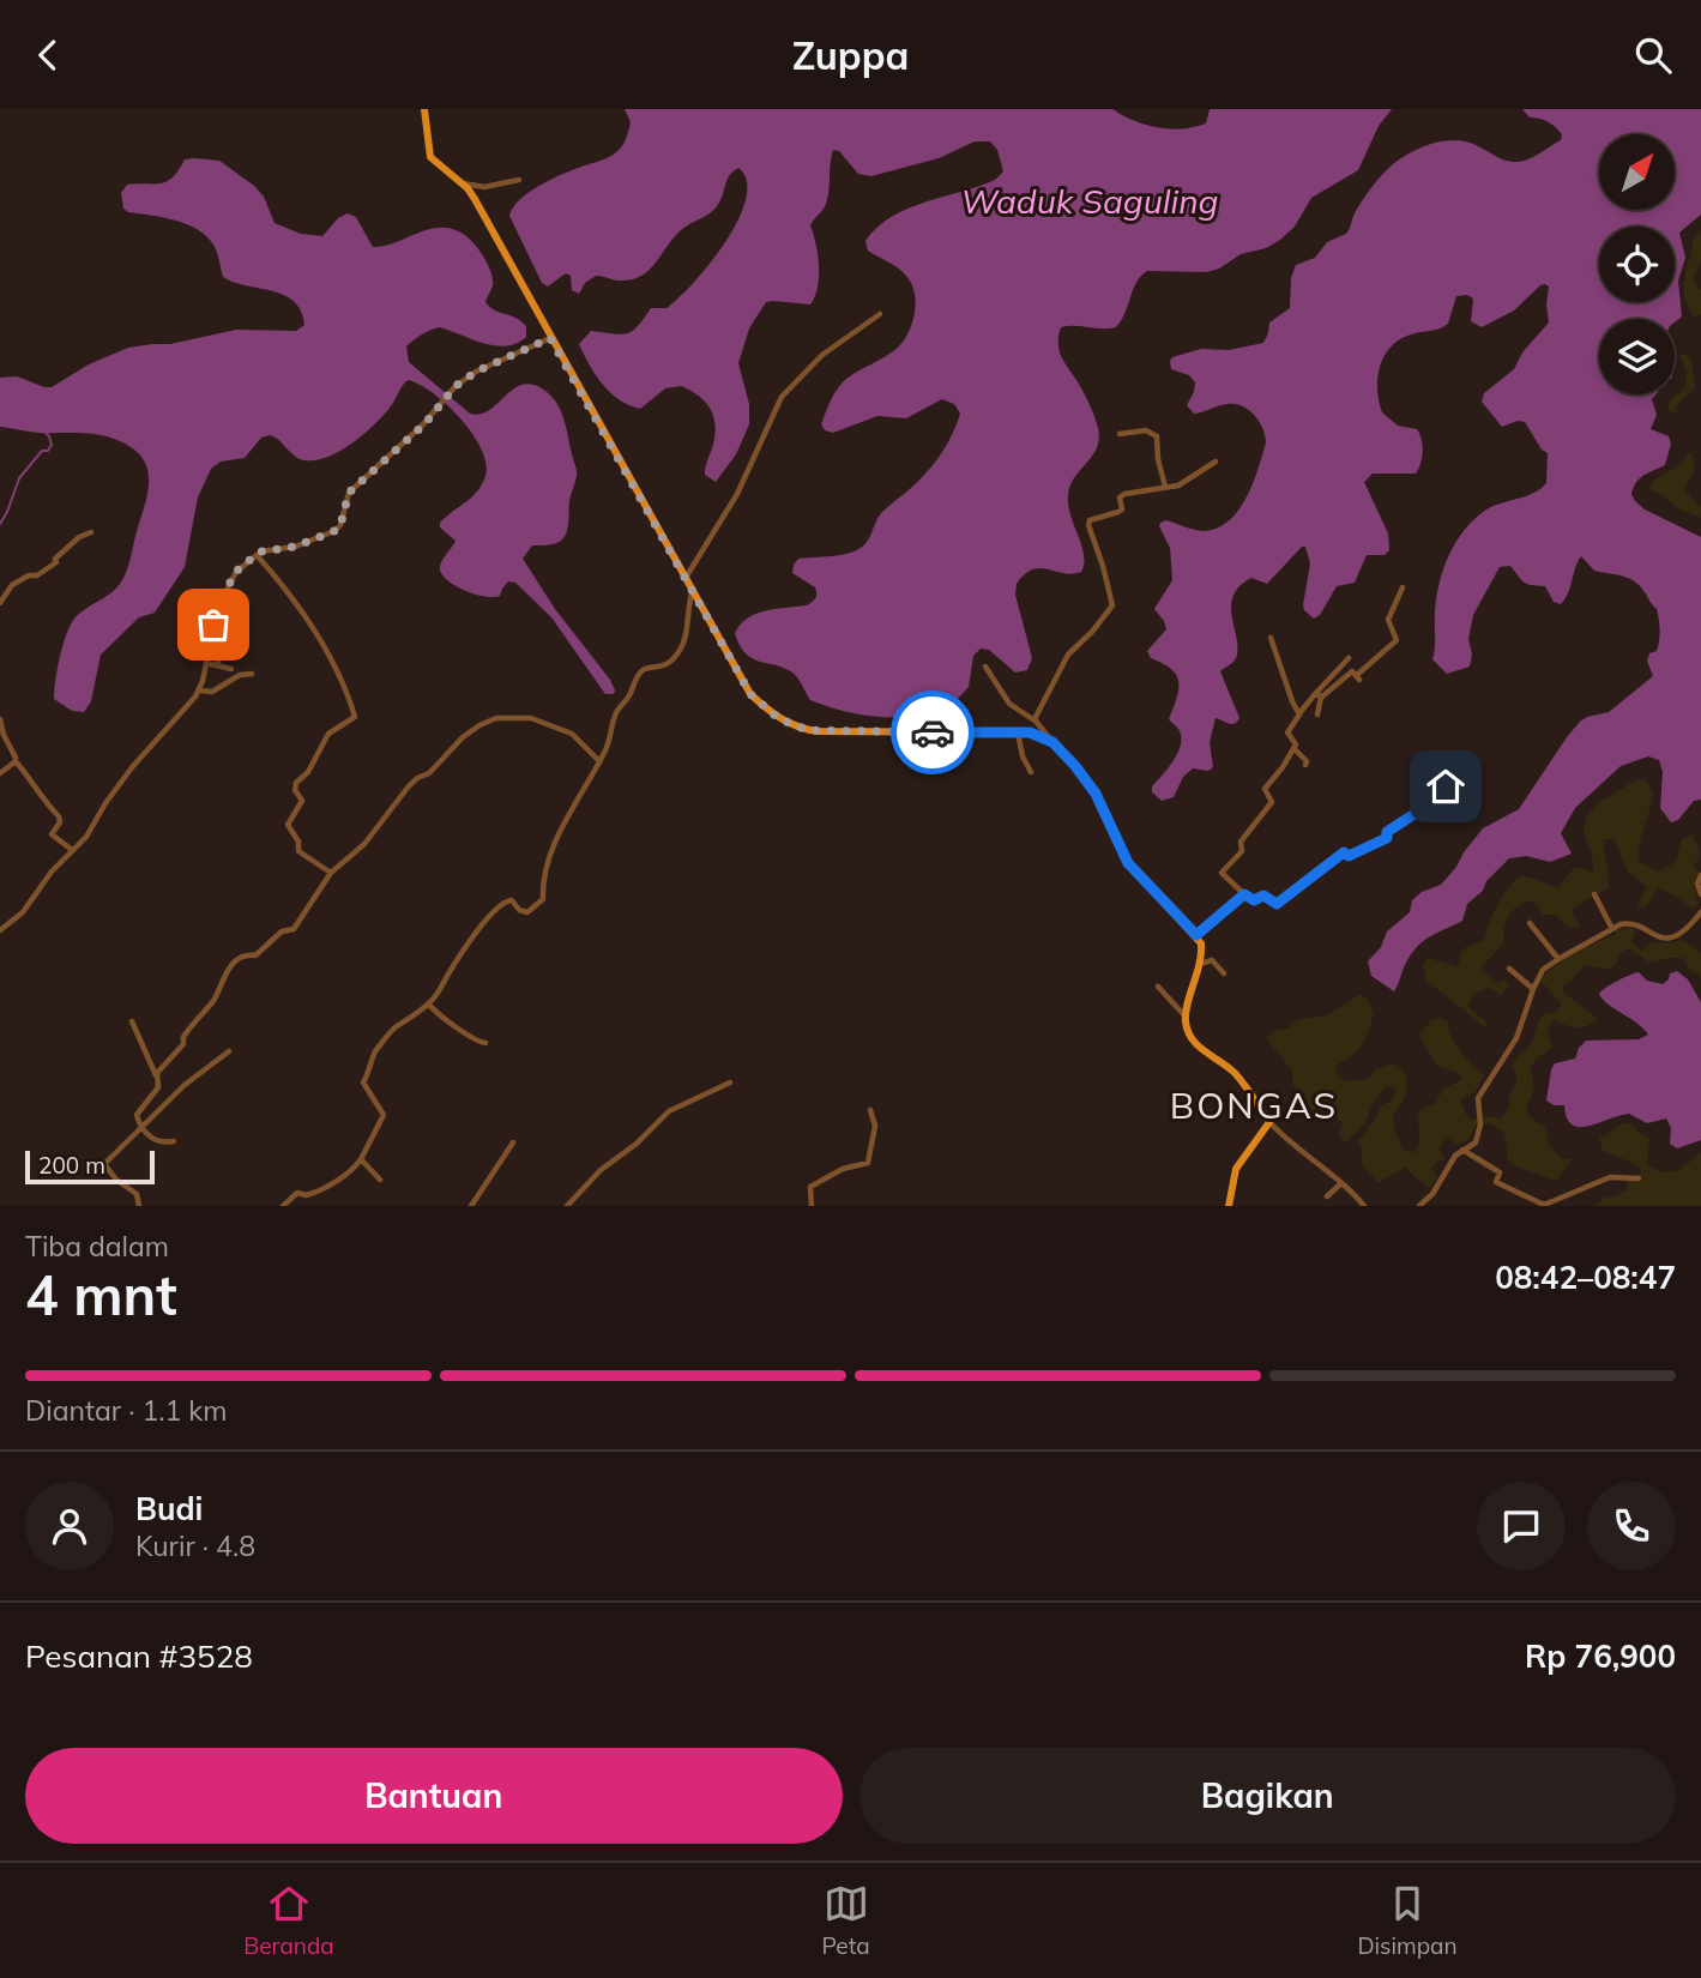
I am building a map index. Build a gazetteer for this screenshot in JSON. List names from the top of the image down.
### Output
{
  "districts": ["BONGAS"],
  "water": ["Waduk Saguling"],
  "scale_bar": "200 m",
  "north": "top right",
  "page": {
    "header": "Zuppa",
    "scale": "200 m",
    "heading": ["4 mnt", "Tiba dalam", "08:42–08:47"],
    "panel": [
      "Budi",
      "Kurir · 4.8",
      "Pesanan #3528",
      "Rp 76,900"
    ],
    "bar": "Diantar · 1.1 km",
    "buttons": ["Bantuan", "Bagikan"],
    "tabs": ["Beranda", "Peta", "Disimpan"]
  }
}
